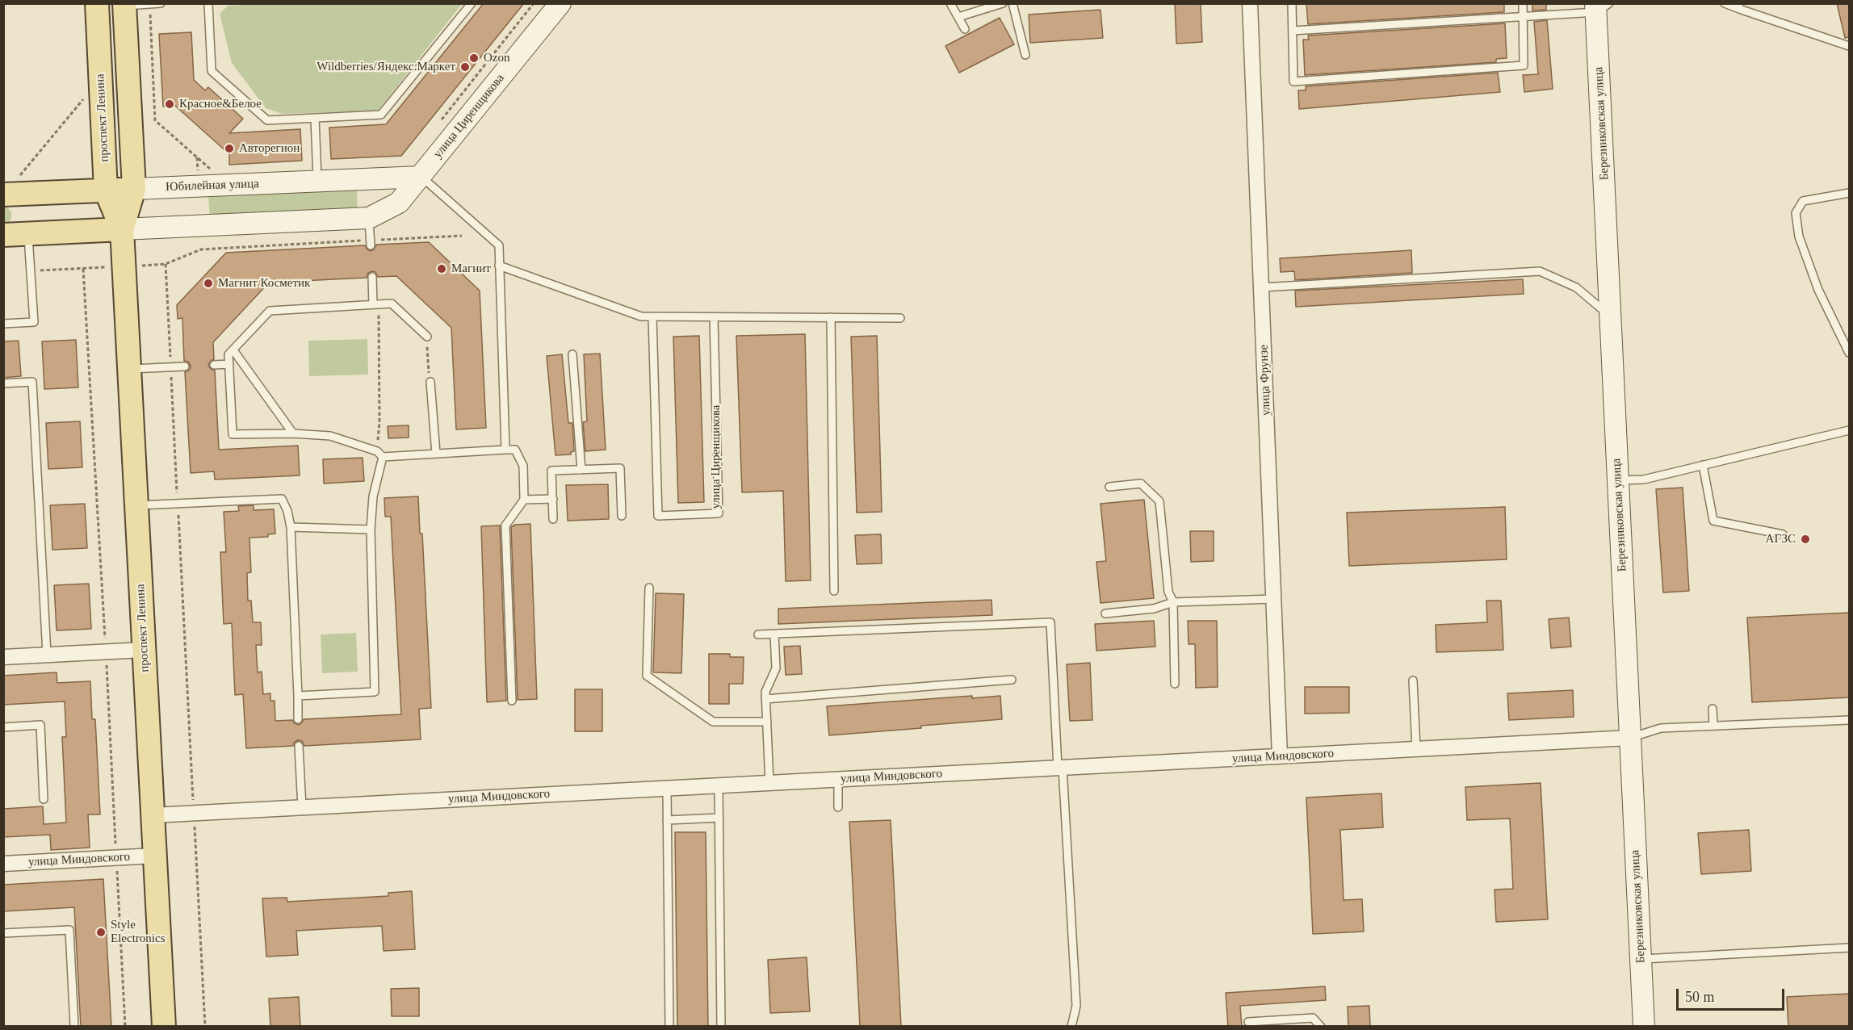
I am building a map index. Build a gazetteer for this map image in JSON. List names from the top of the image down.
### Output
{
  "streets": {
    "main road": ["проспект Ленина", "Юбилейная улица"],
    "street": [
      "улица Циренщикова",
      "Березниковская улица",
      "улица Фрунзе",
      "улица Миндовского"
    ]
  },
  "crossings": [
    ["улица Циренщикова", "Юбилейная улица"],
    ["проспект Ленина", "Юбилейная улица"],
    ["проспект Ленина", "улица Миндовского"],
    ["Березниковская улица", "улица Миндовского"],
    ["улица Фрунзе", "улица Миндовского"]
  ],
  "places": [
    "Ozon",
    "Wildberries/Яндекс.Маркет",
    "Красное&Белое",
    "Авторегион",
    "Магнит",
    "Магнит Косметик",
    "АГЗС",
    "Style Electronics"
  ],
  "scale_bar": "50 m"
}
